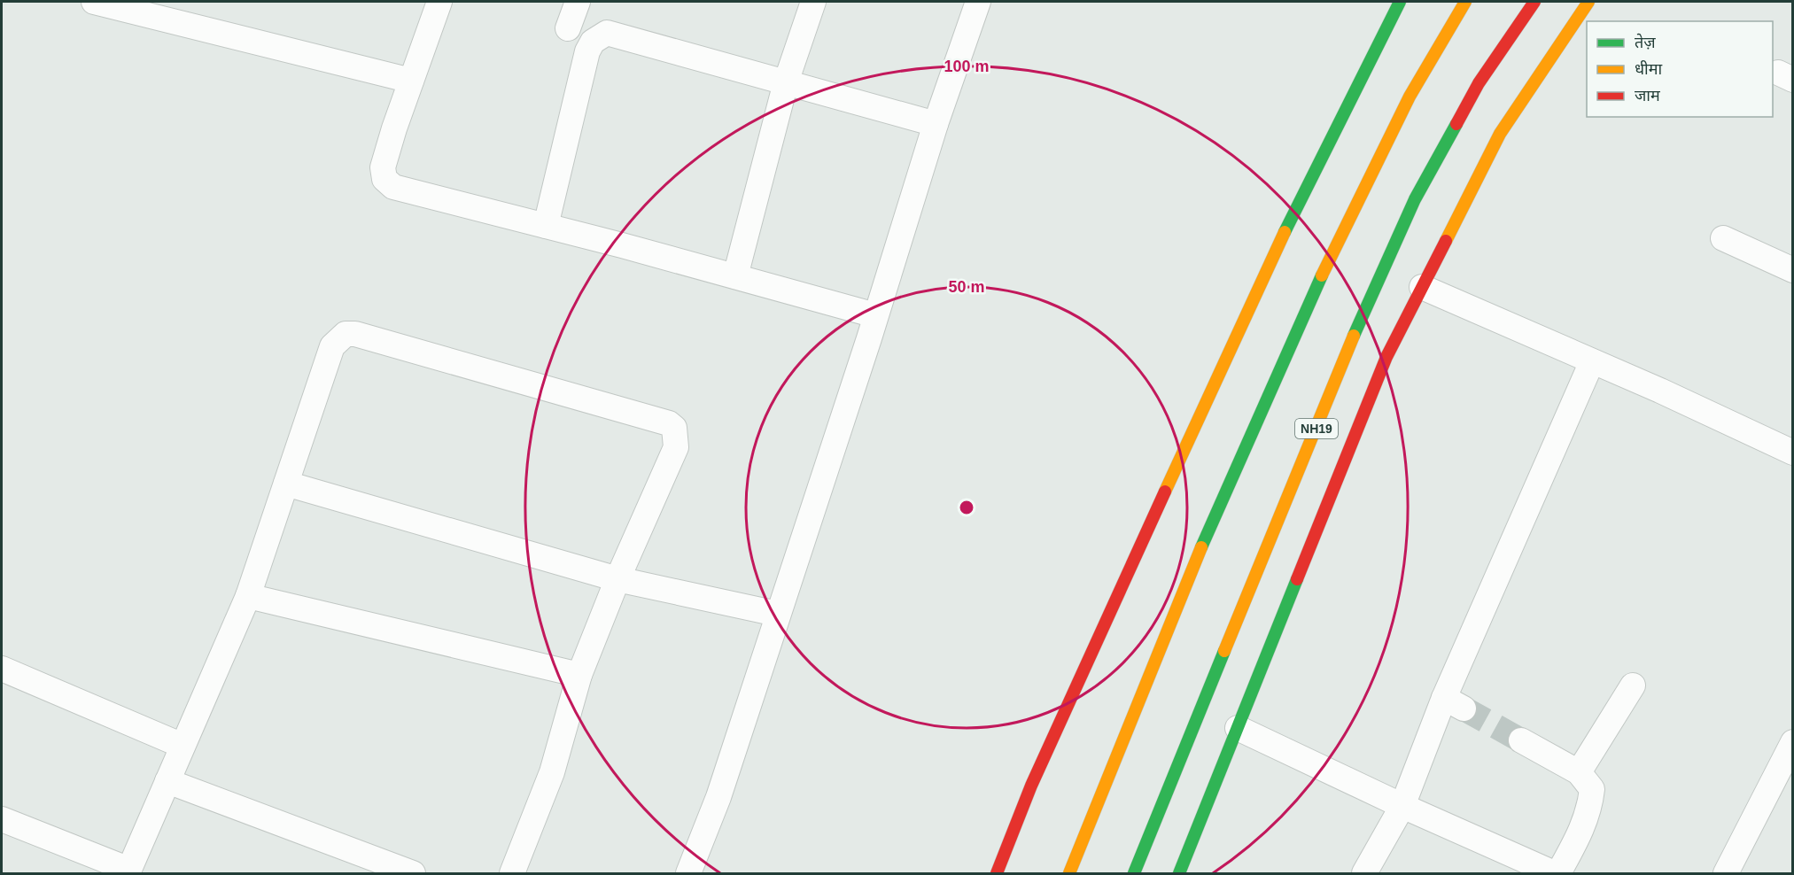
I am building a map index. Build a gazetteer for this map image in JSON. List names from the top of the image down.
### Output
{
  "streets": {
    "main road": ["NH19"]
  },
  "legend": ["तेज़", "धीमा", "जाम"],
  "rings": ["100 m", "50 m"]
}
